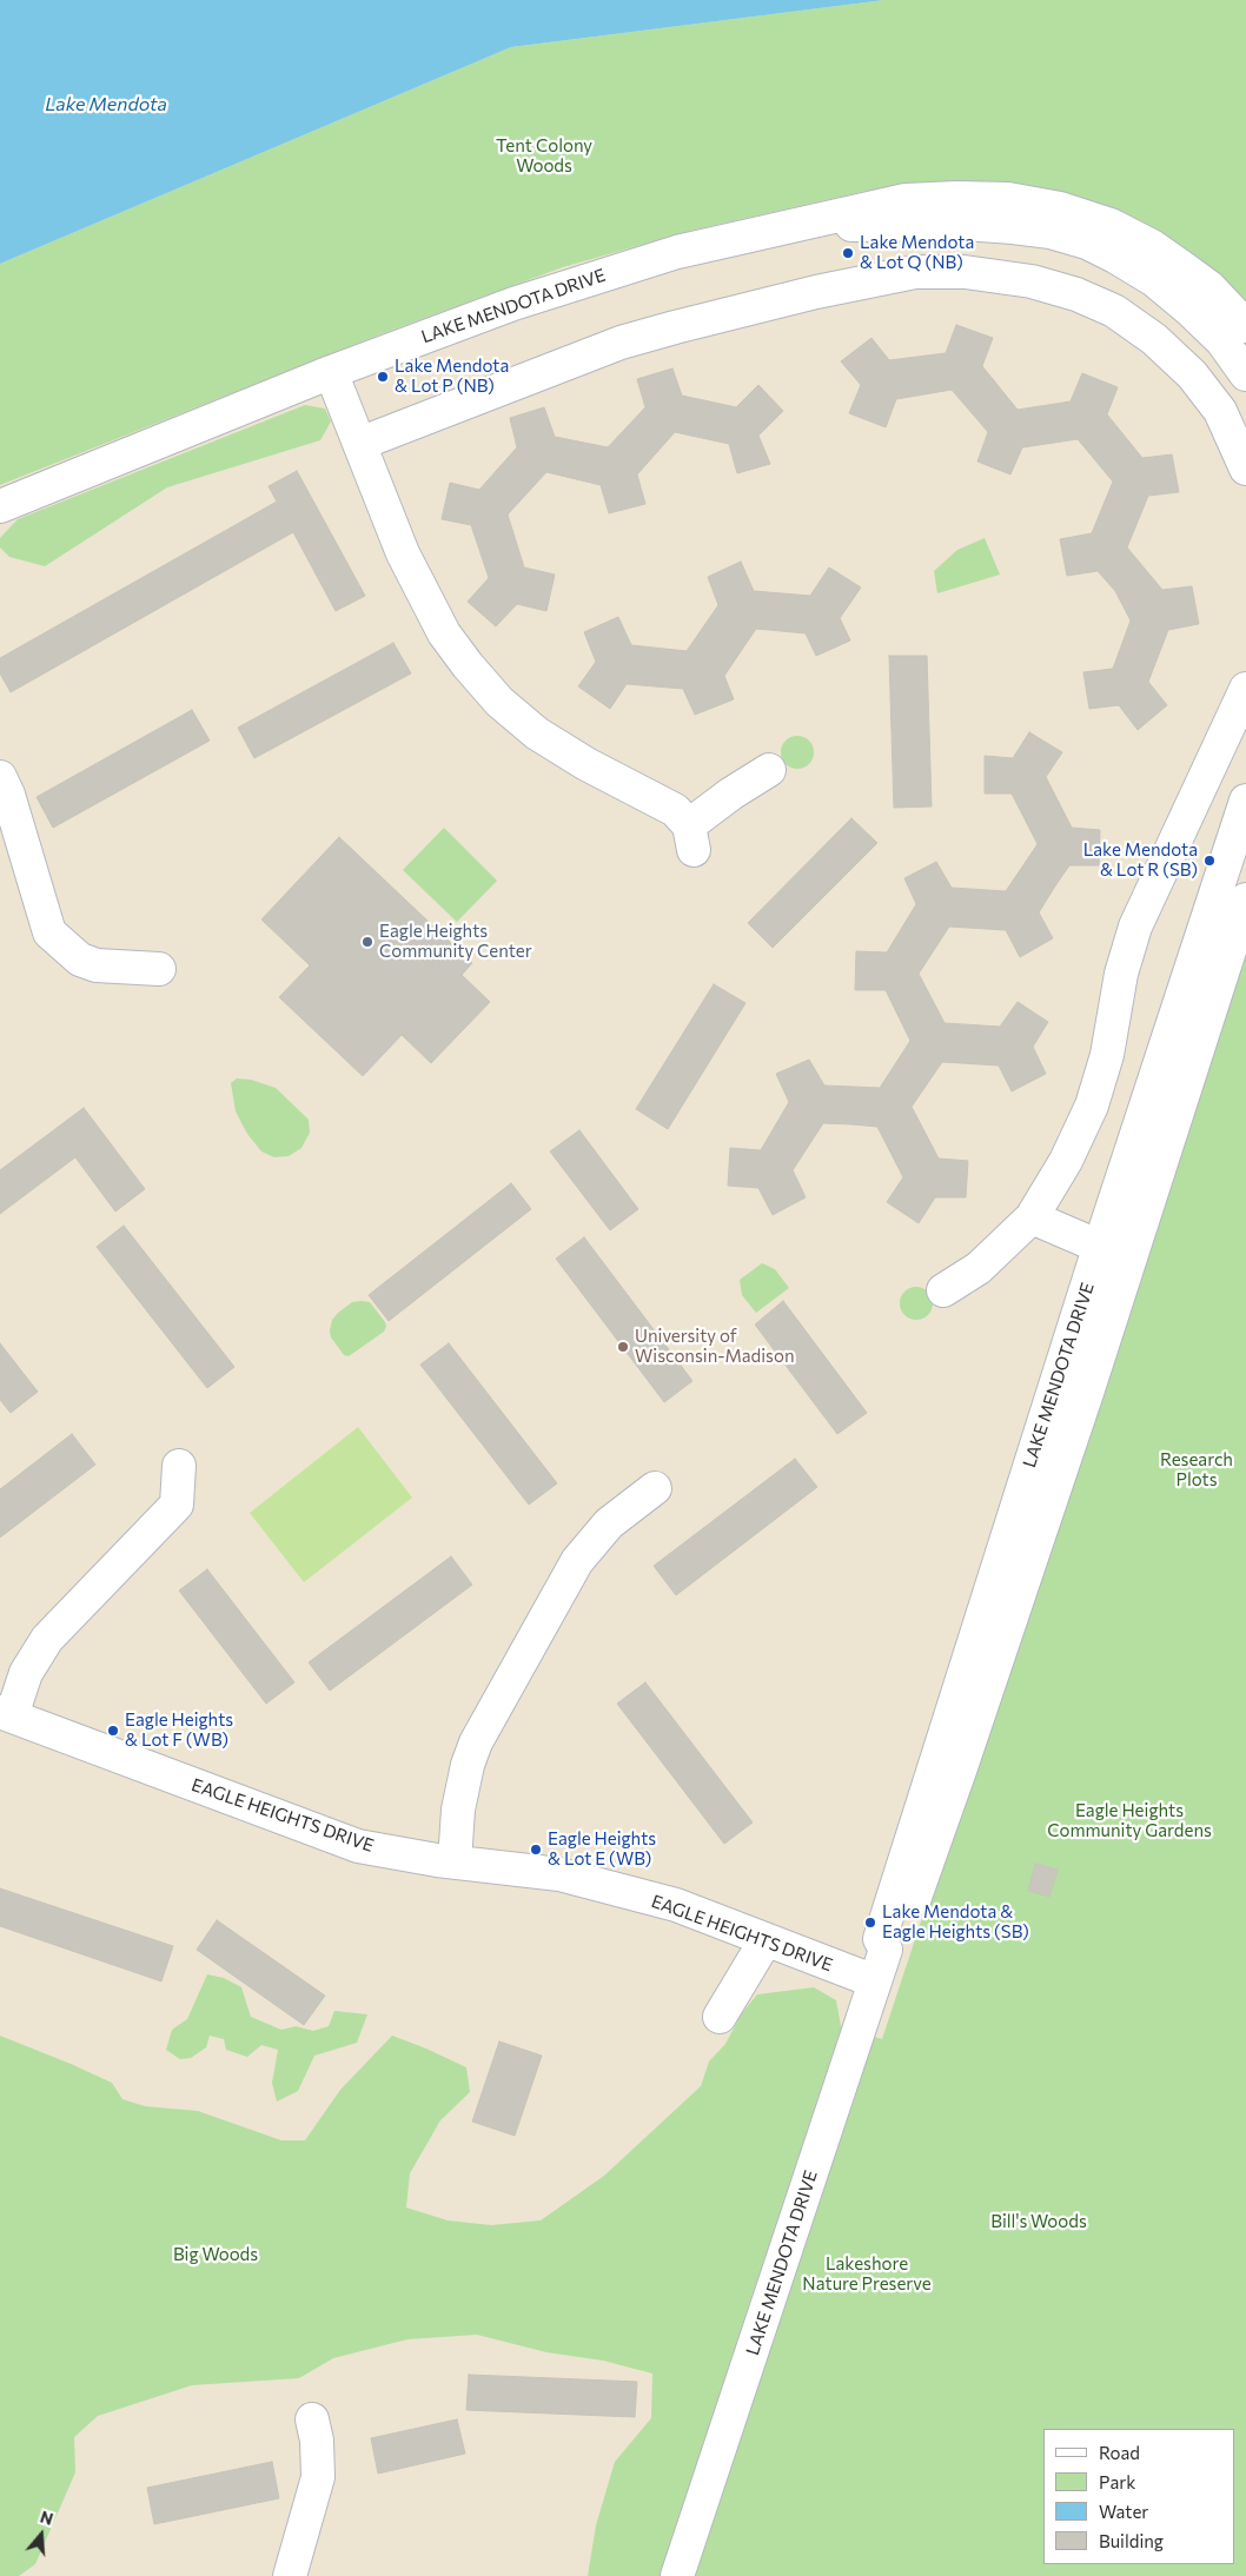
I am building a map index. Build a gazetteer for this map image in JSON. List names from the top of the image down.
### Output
{
  "streets": {
    "street": ["LAKE MENDOTA DRIVE", "EAGLE HEIGHTS DRIVE"]
  },
  "crossings": [
    ["LAKE MENDOTA DRIVE", "EAGLE HEIGHTS DRIVE"]
  ],
  "water": ["Lake Mendota"],
  "parks": [
    "Tent Colony Woods",
    "Research Plots",
    "Eagle Heights Community Gardens",
    "Bill's Woods",
    "Big Woods",
    "Lakeshore Nature Preserve"
  ],
  "places": [
    "Lake Mendota & Lot Q (NB)",
    "Lake Mendota & Lot P (NB)",
    "Lake Mendota & Lot R (SB)",
    "Eagle Heights Community Center",
    "University of Wisconsin-Madison",
    "Eagle Heights & Lot F (WB)",
    "Eagle Heights & Lot E (WB)",
    "Lake Mendota & Eagle Heights (SB)"
  ],
  "legend": [
    "Road",
    "Park",
    "Water",
    "Building"
  ],
  "north": "top"
}
